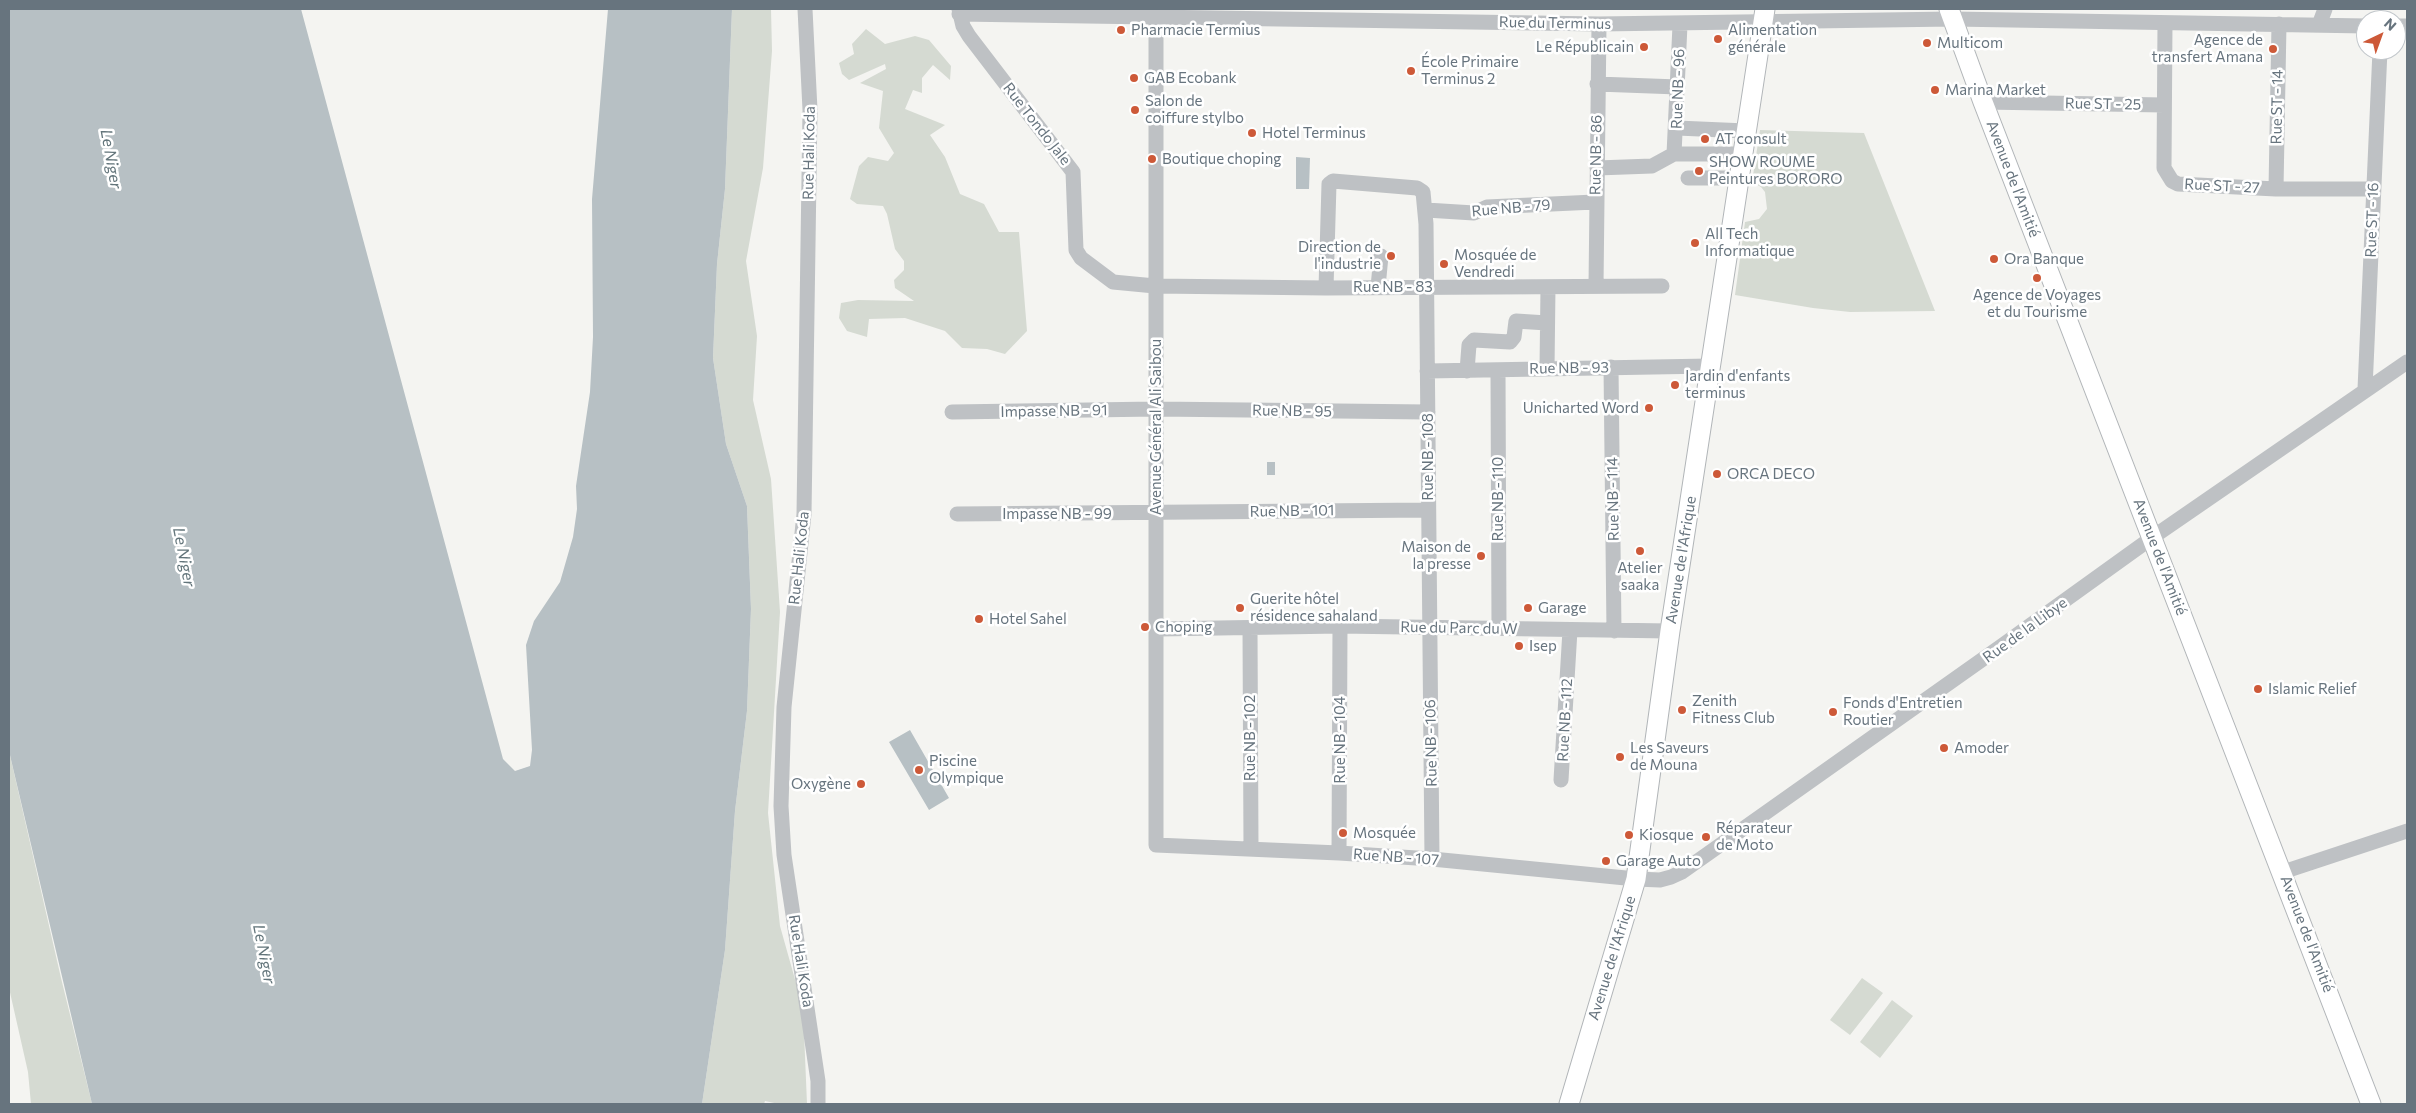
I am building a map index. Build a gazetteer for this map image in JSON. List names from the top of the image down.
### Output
{
  "streets": {
    "main road": ["Avenue de l'Amitié", "Avenue de l'Afrique"],
    "street": [
      "Rue du Terminus",
      "Rue NB - 96",
      "Rue ST - 25",
      "Rue ST - 14",
      "Rue Tondo Jale",
      "Rue Hali Koda",
      "Rue NB - 86",
      "Rue ST - 27",
      "Rue NB - 79",
      "Rue ST - 16",
      "Rue NB - 83",
      "Rue NB - 93",
      "Impasse NB - 91",
      "Rue NB - 95",
      "Avenue Général Ali Saibou",
      "Rue NB - 108",
      "Rue NB - 110",
      "Rue NB - 114",
      "Rue NB - 101",
      "Impasse NB - 99",
      "Rue du Parc du W",
      "Rue de la Libye",
      "Rue NB - 112",
      "Rue NB - 102",
      "Rue NB - 104",
      "Rue NB - 106",
      "Rue NB - 107"
    ]
  },
  "crossings": [
    ["Rue du Terminus", "Rue NB - 96"],
    ["Rue du Terminus", "Rue ST - 14"],
    ["Rue du Terminus", "Rue Tondo Jale"],
    ["Rue du Terminus", "Rue NB - 86"],
    ["Rue du Terminus", "Avenue de l'Amitié"],
    ["Rue du Terminus", "Rue ST - 27"],
    ["Rue du Terminus", "Avenue Général Ali Saibou"],
    ["Rue du Terminus", "Avenue de l'Afrique"],
    ["Rue ST - 25", "Avenue de l'Amitié"],
    ["Rue ST - 25", "Rue ST - 27"],
    ["Rue ST - 14", "Rue ST - 27"],
    ["Rue Tondo Jale", "Rue NB - 83"],
    ["Rue Tondo Jale", "Avenue Général Ali Saibou"],
    ["Rue NB - 86", "Rue NB - 79"],
    ["Rue NB - 86", "Rue NB - 83"],
    ["Avenue de l'Amitié", "Rue de la Libye"],
    ["Rue ST - 27", "Rue ST - 16"],
    ["Rue NB - 79", "Rue NB - 108"],
    ["Rue ST - 16", "Rue de la Libye"],
    ["Rue NB - 83", "Avenue Général Ali Saibou"],
    ["Rue NB - 83", "Rue NB - 108"],
    ["Rue NB - 93", "Rue NB - 108"],
    ["Rue NB - 93", "Rue NB - 110"],
    ["Rue NB - 93", "Rue NB - 114"],
    ["Rue NB - 93", "Avenue de l'Afrique"],
    ["Impasse NB - 91", "Rue NB - 95"],
    ["Impasse NB - 91", "Avenue Général Ali Saibou"],
    ["Rue NB - 95", "Avenue Général Ali Saibou"],
    ["Rue NB - 95", "Rue NB - 108"],
    ["Avenue Général Ali Saibou", "Rue NB - 101"],
    ["Avenue Général Ali Saibou", "Impasse NB - 99"],
    ["Avenue Général Ali Saibou", "Rue du Parc du W"],
    ["Avenue Général Ali Saibou", "Rue NB - 107"],
    ["Rue NB - 108", "Rue NB - 101"],
    ["Rue NB - 108", "Rue du Parc du W"],
    ["Rue NB - 108", "Rue NB - 106"],
    ["Rue NB - 110", "Rue du Parc du W"],
    ["Rue NB - 114", "Rue du Parc du W"],
    ["Rue NB - 101", "Impasse NB - 99"],
    ["Avenue de l'Afrique", "Rue du Parc du W"],
    ["Avenue de l'Afrique", "Rue de la Libye"],
    ["Avenue de l'Afrique", "Rue NB - 107"],
    ["Rue du Parc du W", "Rue NB - 112"],
    ["Rue du Parc du W", "Rue NB - 102"],
    ["Rue du Parc du W", "Rue NB - 104"],
    ["Rue du Parc du W", "Rue NB - 106"],
    ["Rue de la Libye", "Rue NB - 107"],
    ["Rue NB - 102", "Rue NB - 107"],
    ["Rue NB - 104", "Rue NB - 107"],
    ["Rue NB - 106", "Rue NB - 107"]
  ],
  "water": ["Le Niger"],
  "places": [
    "Pharmacie Termius",
    "Alimentation générale",
    "Multicom",
    "Le Républicain",
    "Agence de transfert Amana",
    "École Primaire Terminus 2",
    "GAB Ecobank",
    "Marina Market",
    "Salon de coiffure stylbo",
    "Hotel Terminus",
    "AT consult",
    "Boutique choping",
    "SHOW ROUME Peintures BORORO",
    "All Tech Informatique",
    "Direction de l'industrie",
    "Ora Banque",
    "Mosquée de Vendredi",
    "Agence de Voyages et du Tourisme",
    "Jardin d'enfants terminus",
    "Unicharted Word",
    "ORCA DECO",
    "Atelier saaka",
    "Maison de la presse",
    "Guerite hôtel résidence sahaland",
    "Garage",
    "Hotel Sahel",
    "Choping",
    "Isep",
    "Islamic Relief",
    "Zenith Fitness Club",
    "Fonds d'Entretien Routier",
    "Amoder",
    "Les Saveurs de Mouna",
    "Piscine Olympique",
    "Oxygène",
    "Mosquée",
    "Kiosque",
    "Réparateur de Moto",
    "Garage Auto"
  ],
  "north": "top right"
}
